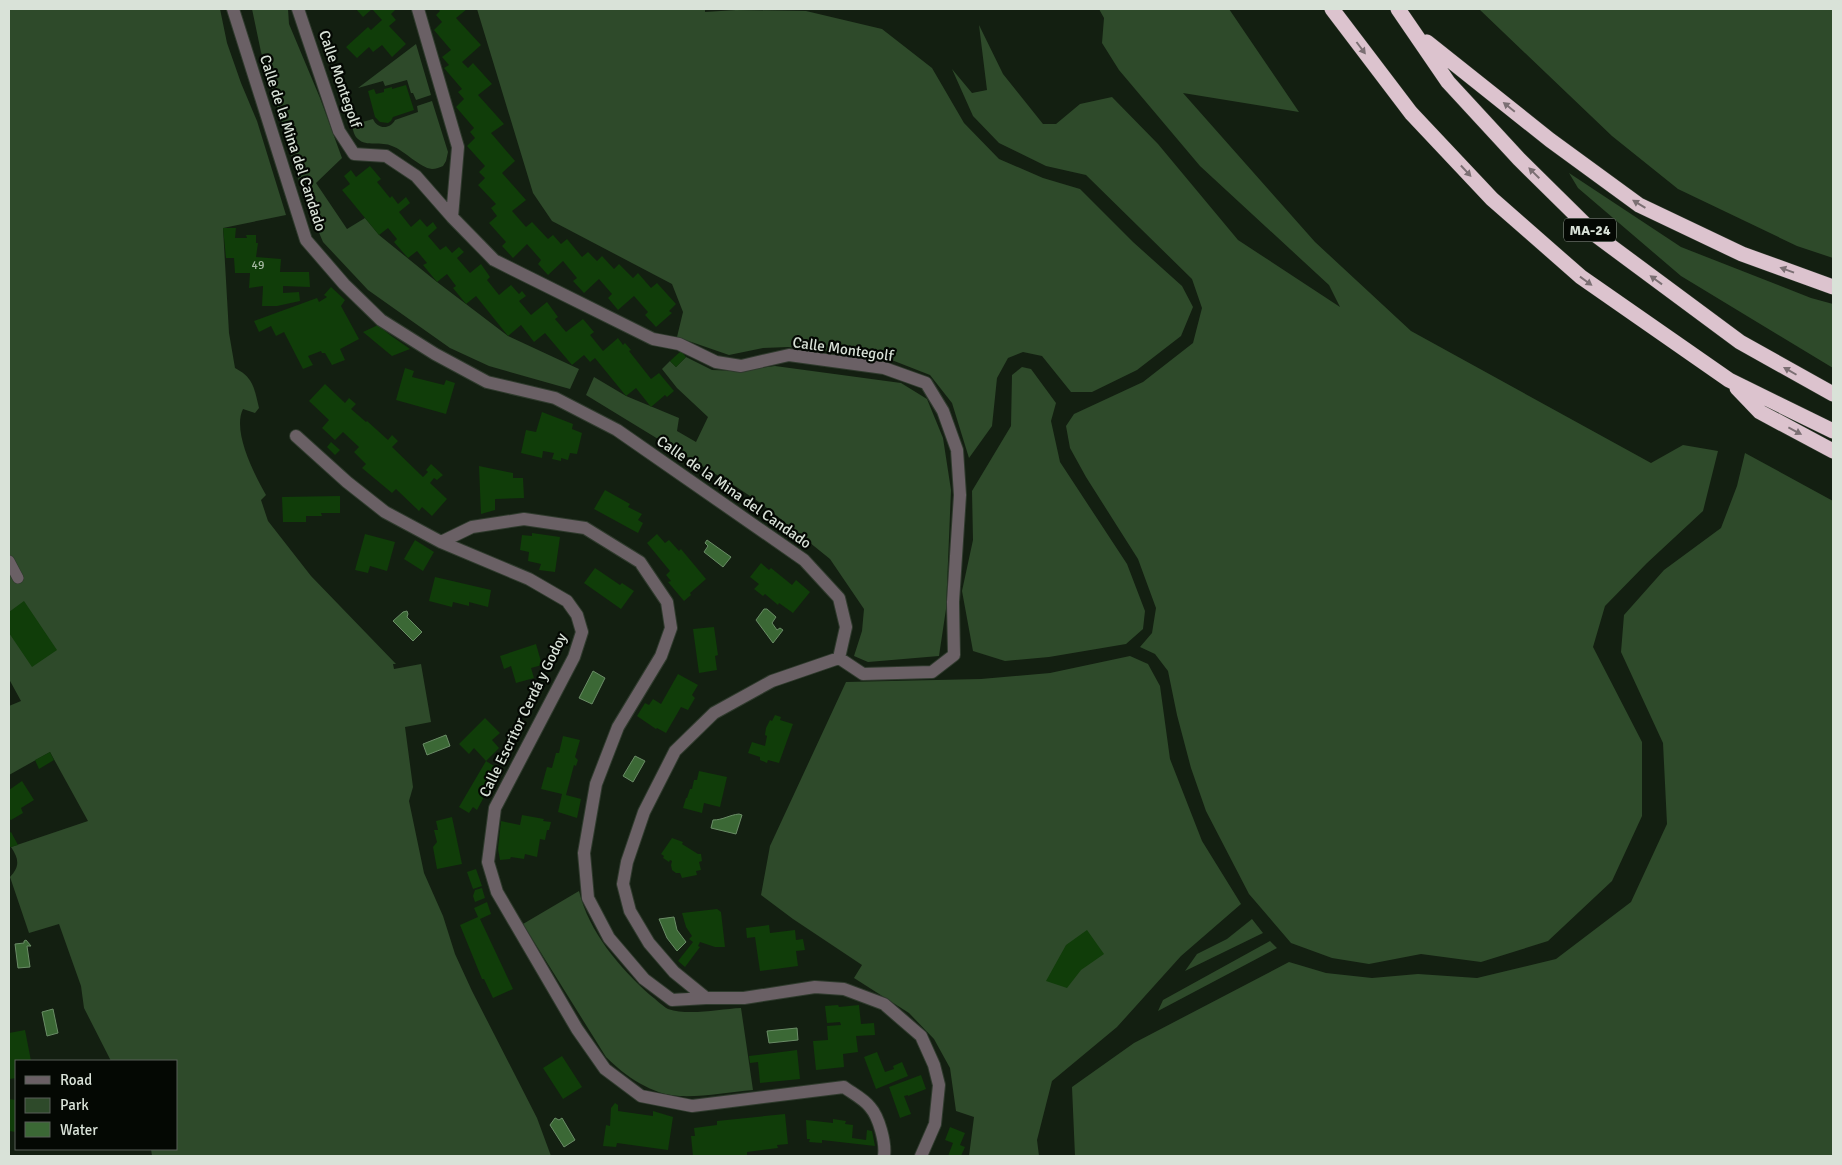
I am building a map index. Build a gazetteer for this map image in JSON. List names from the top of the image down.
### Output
{
  "streets": {
    "highway": ["MA-24"],
    "street": ["Calle Montegolf", "Calle de la Mina del Candado", "Calle Escritor Cerdá y Godoy"]
  },
  "crossings": [
    ["Calle Montegolf", "Calle de la Mina del Candado"]
  ],
  "house_numbers": ["49"],
  "legend": ["Road", "Park", "Water"]
}
